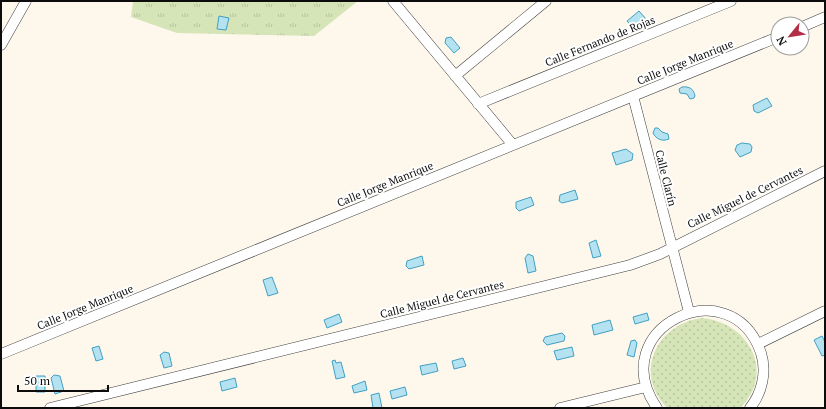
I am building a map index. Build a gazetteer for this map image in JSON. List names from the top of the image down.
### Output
{
  "streets": {
    "street": [
      "Calle Fernando de Rojas",
      "Calle Jorge Manrique",
      "Calle Clarín",
      "Calle Miguel de Cervantes"
    ]
  },
  "crossings": [
    ["Calle Jorge Manrique", "Calle Clarín"],
    ["Calle Clarín", "Calle Miguel de Cervantes"]
  ],
  "scale_bar": "50 m",
  "north": "bottom left"
}
